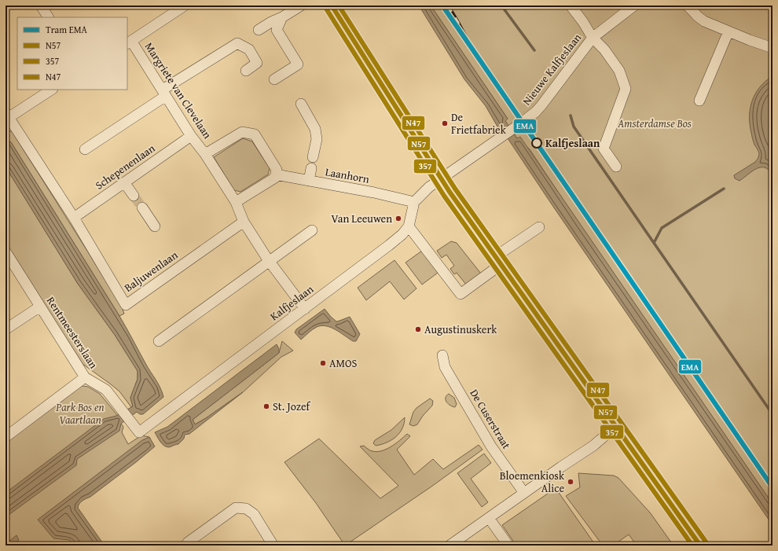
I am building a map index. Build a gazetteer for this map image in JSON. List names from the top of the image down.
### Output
{
  "streets": {
    "street": [
      "Nieuwe Kalfjeslaan",
      "Margriete van Clevelaan",
      "Schepenenlaan",
      "Laanhorn",
      "Baljuwenlaan",
      "Kalfjeslaan",
      "Rentmeesterslaan",
      "De Cuserstraat"
    ]
  },
  "crossings": [
    ["Margriete van Clevelaan", "Schepenenlaan"],
    ["Schepenenlaan", "Baljuwenlaan"],
    ["Kalfjeslaan", "Rentmeesterslaan"]
  ],
  "parks": ["Amsterdamse Bos", "Park Bos en Vaartlaan"],
  "places": [
    "De Frietfabriek",
    "Kalfjeslaan",
    "Van Leeuwen",
    "Augustinuskerk",
    "AMOS",
    "St. Jozef",
    "Bloemenkiosk Alice"
  ],
  "lines": [
    "tram line EMA",
    "transit line N57",
    "transit line N47",
    "transit line 357"
  ],
  "legend": [
    "Tram EMA",
    "N57",
    "357",
    "N47"
  ]
}
